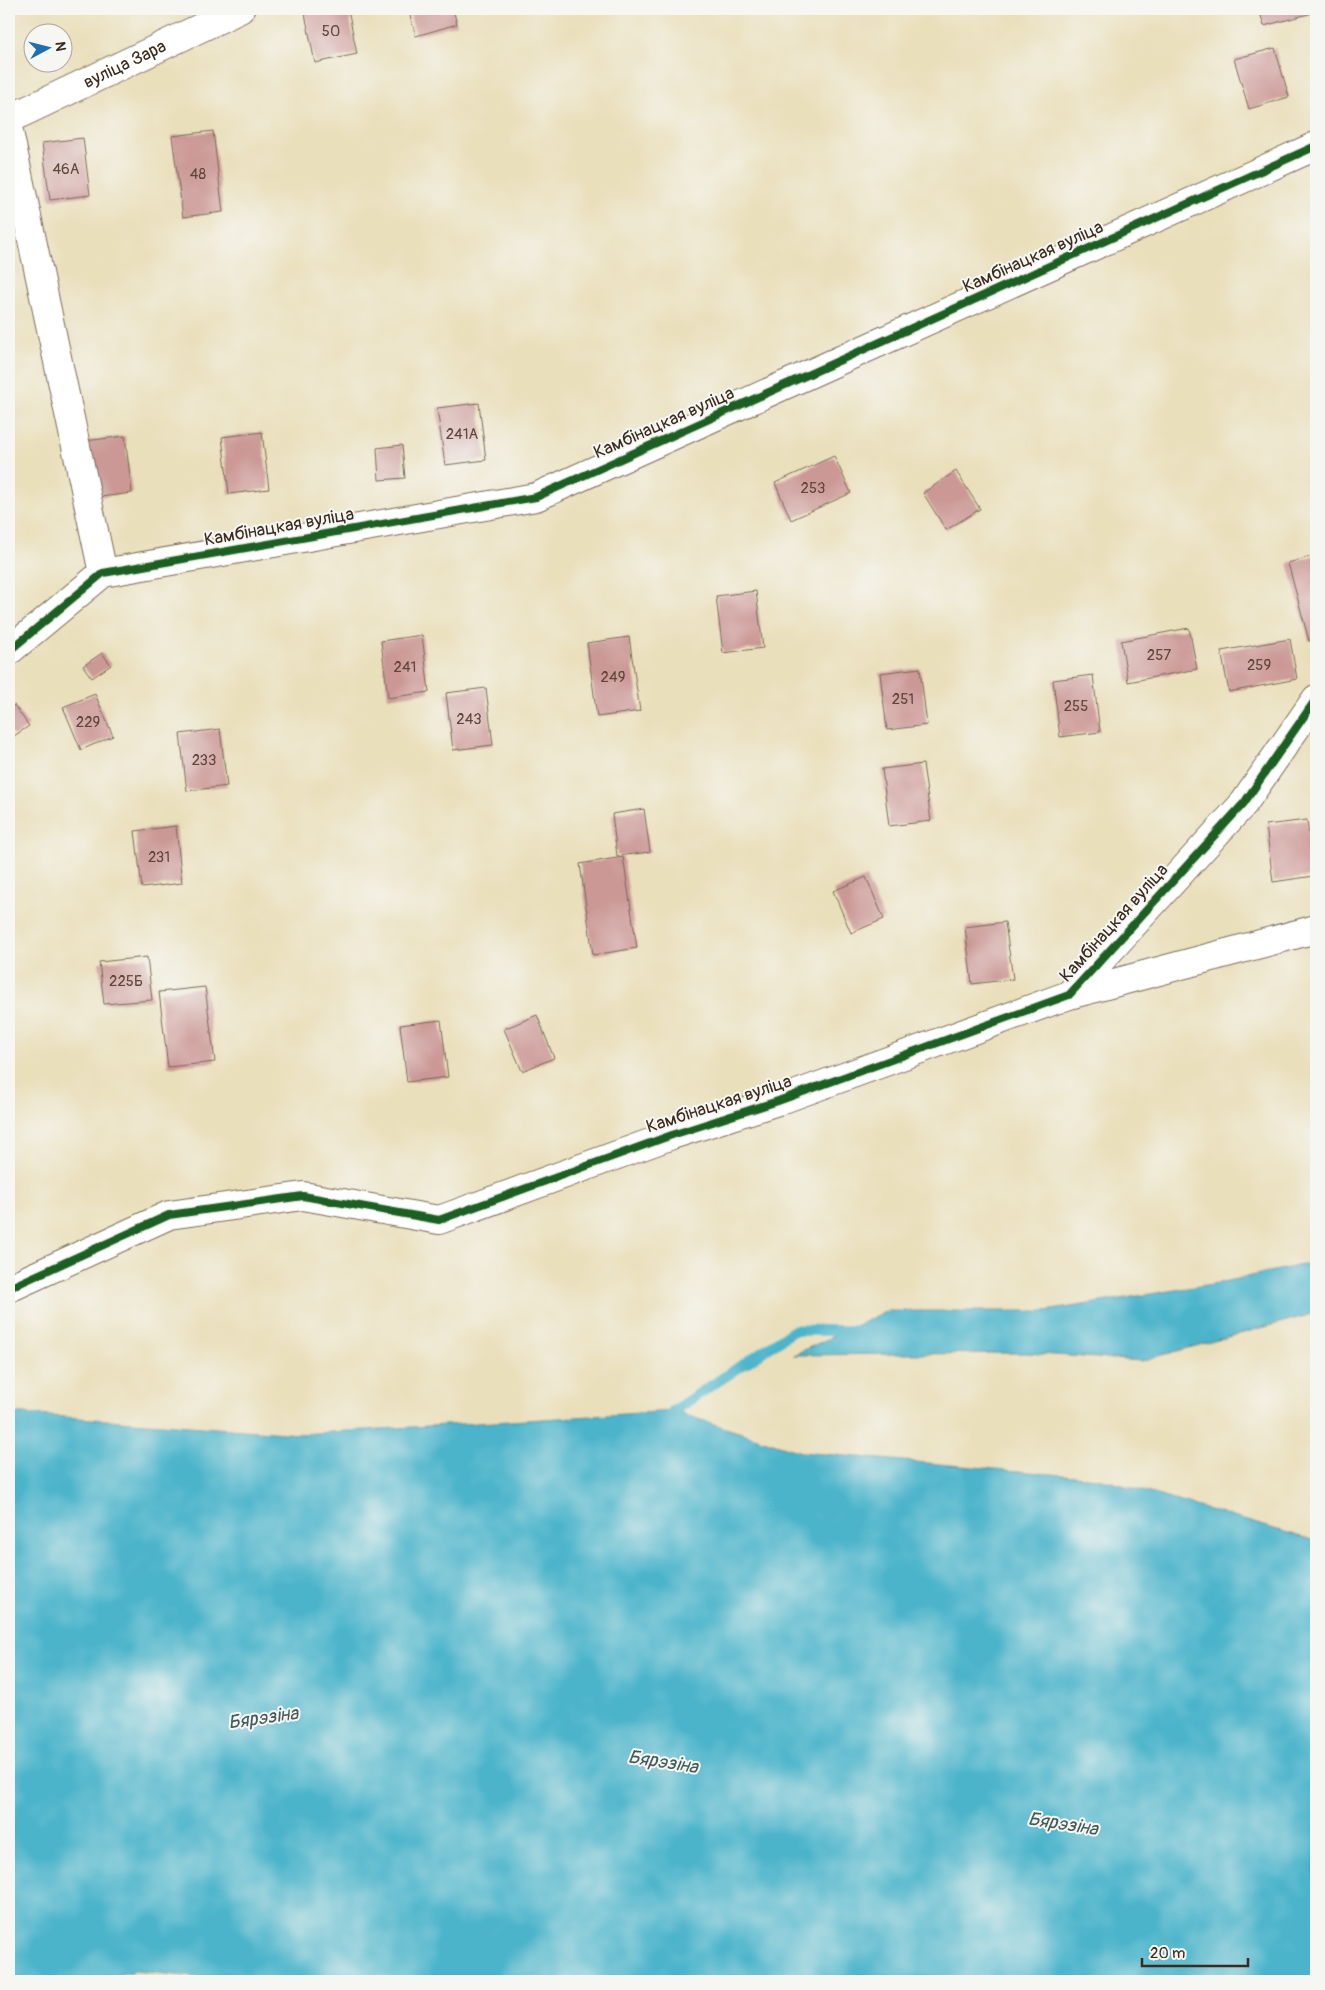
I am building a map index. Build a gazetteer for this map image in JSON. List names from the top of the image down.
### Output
{
  "streets": {
    "street": ["вуліца Зара", "Камбінацкая вуліца"]
  },
  "water": ["Бярэзіна"],
  "house_numbers": [
    "50",
    "46А",
    "48",
    "241А",
    "253",
    "257",
    "259",
    "241",
    "249",
    "251",
    "255",
    "243",
    "229",
    "233",
    "231",
    "225Б"
  ],
  "scale_bar": "20 m",
  "north": "right"
}
